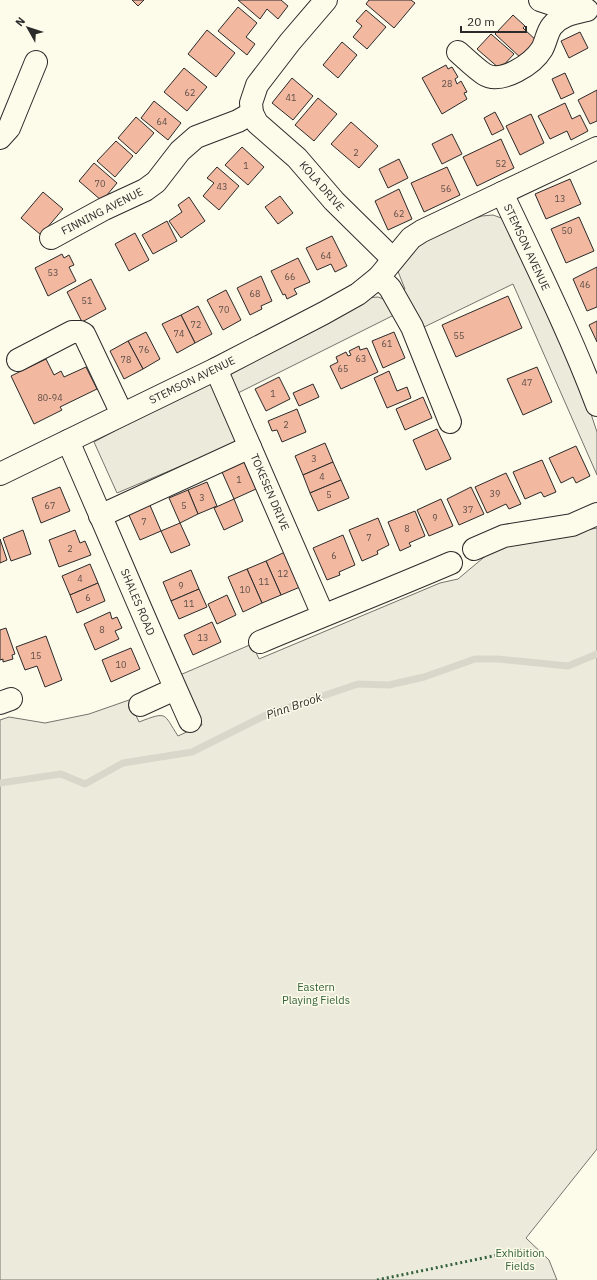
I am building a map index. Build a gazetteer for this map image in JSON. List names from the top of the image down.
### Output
{
  "streets": {
    "street": [
      "KOLA DRIVE",
      "FINNING AVENUE",
      "STEMSON AVENUE",
      "TOKESEN DRIVE",
      "SHALES ROAD"
    ]
  },
  "crossings": [
    ["KOLA DRIVE", "FINNING AVENUE"],
    ["KOLA DRIVE", "STEMSON AVENUE"],
    ["STEMSON AVENUE", "TOKESEN DRIVE"],
    ["STEMSON AVENUE", "SHALES ROAD"]
  ],
  "water": ["Pinn Brook"],
  "parks": ["Eastern Playing Fields", "Exhibition Fields"],
  "house_numbers": [
    "28",
    "62",
    "41",
    "64",
    "2",
    "52",
    "1",
    "70",
    "43",
    "56",
    "13",
    "62",
    "50",
    "64",
    "53",
    "66",
    "46",
    "68",
    "51",
    "70",
    "72",
    "74",
    "55",
    "61",
    "76",
    "63",
    "78",
    "65",
    "47",
    "1",
    "80-94",
    "2",
    "3",
    "4",
    "1",
    "39",
    "5",
    "3",
    "67",
    "5",
    "37",
    "9",
    "7",
    "8",
    "7",
    "2",
    "6",
    "12",
    "4",
    "11",
    "9",
    "10",
    "6",
    "11",
    "8",
    "13",
    "15",
    "10"
  ],
  "scale_bar": "20 m",
  "north": "top left"
}
